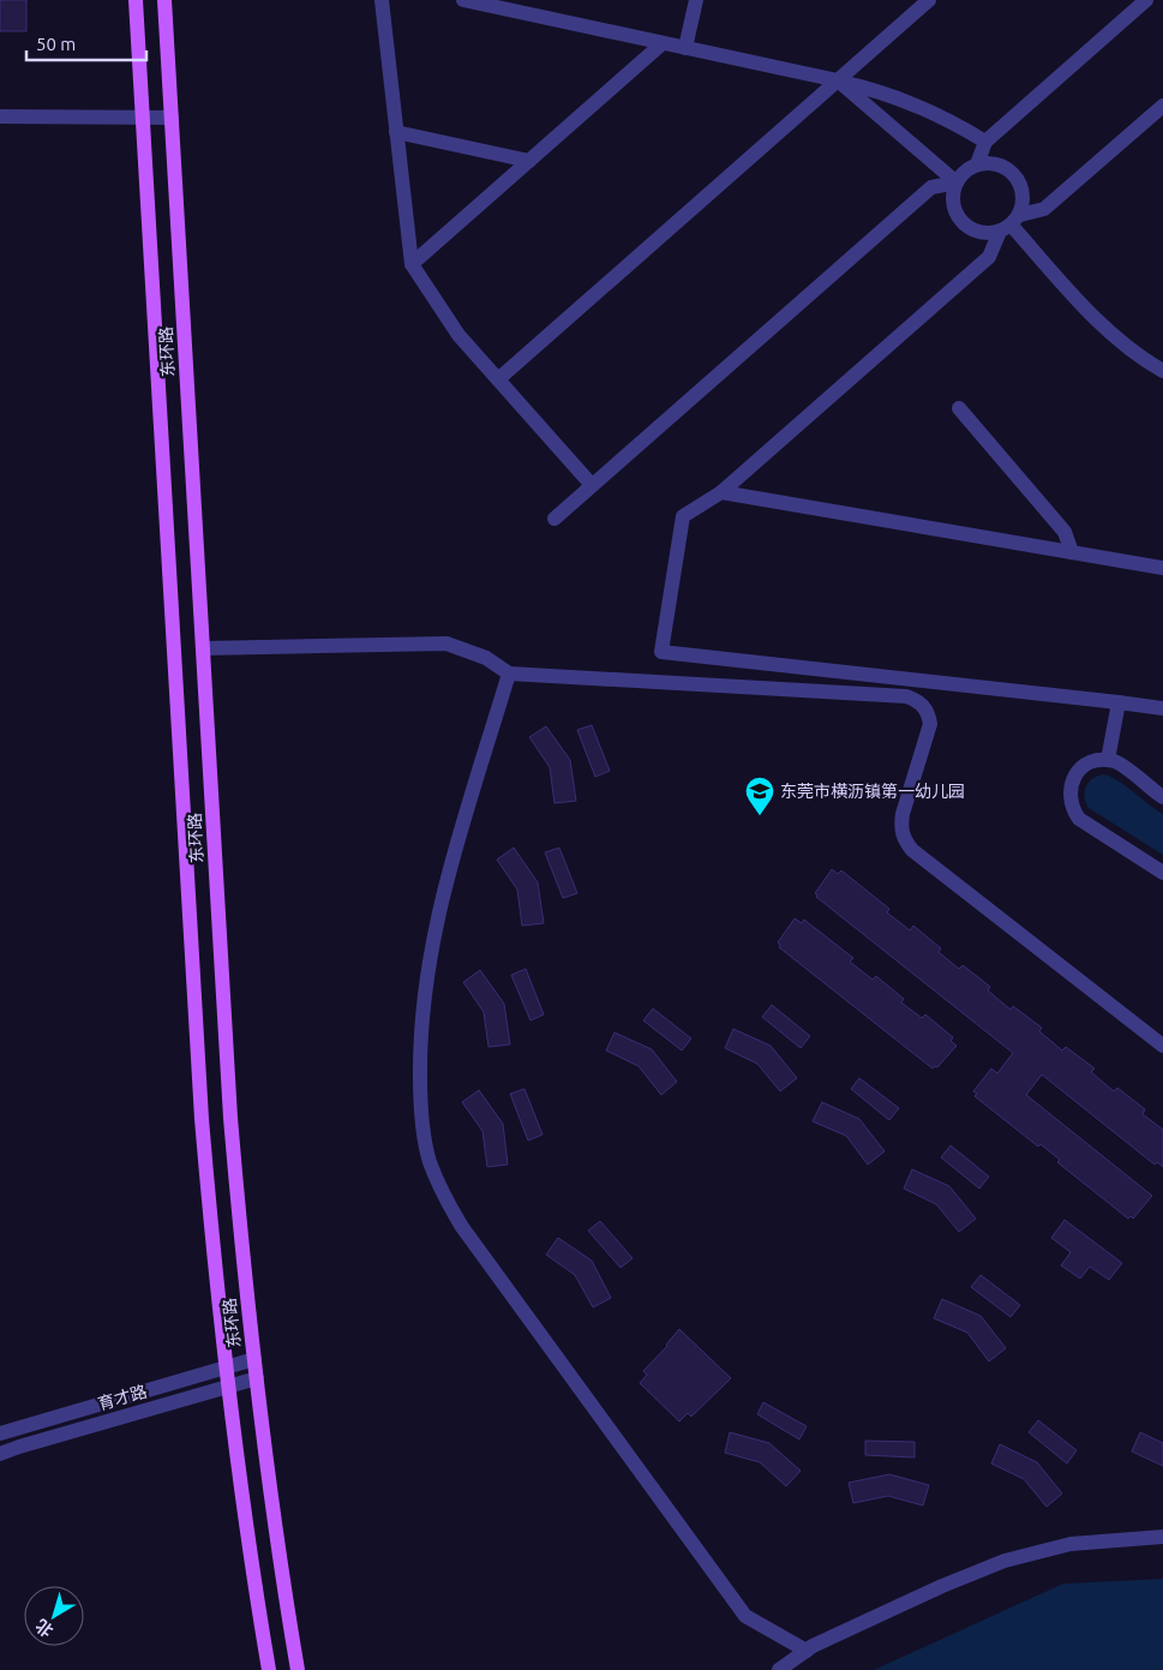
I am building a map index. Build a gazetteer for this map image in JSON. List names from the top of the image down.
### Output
{
  "streets": {
    "main road": ["东环路"],
    "street": ["育才路"]
  },
  "crossings": [
    ["东环路", "育才路"]
  ],
  "places": {
    "school or university": ["东莞市横沥镇第一幼儿园"]
  },
  "scale_bar": "50 m",
  "north": "bottom left"
}
